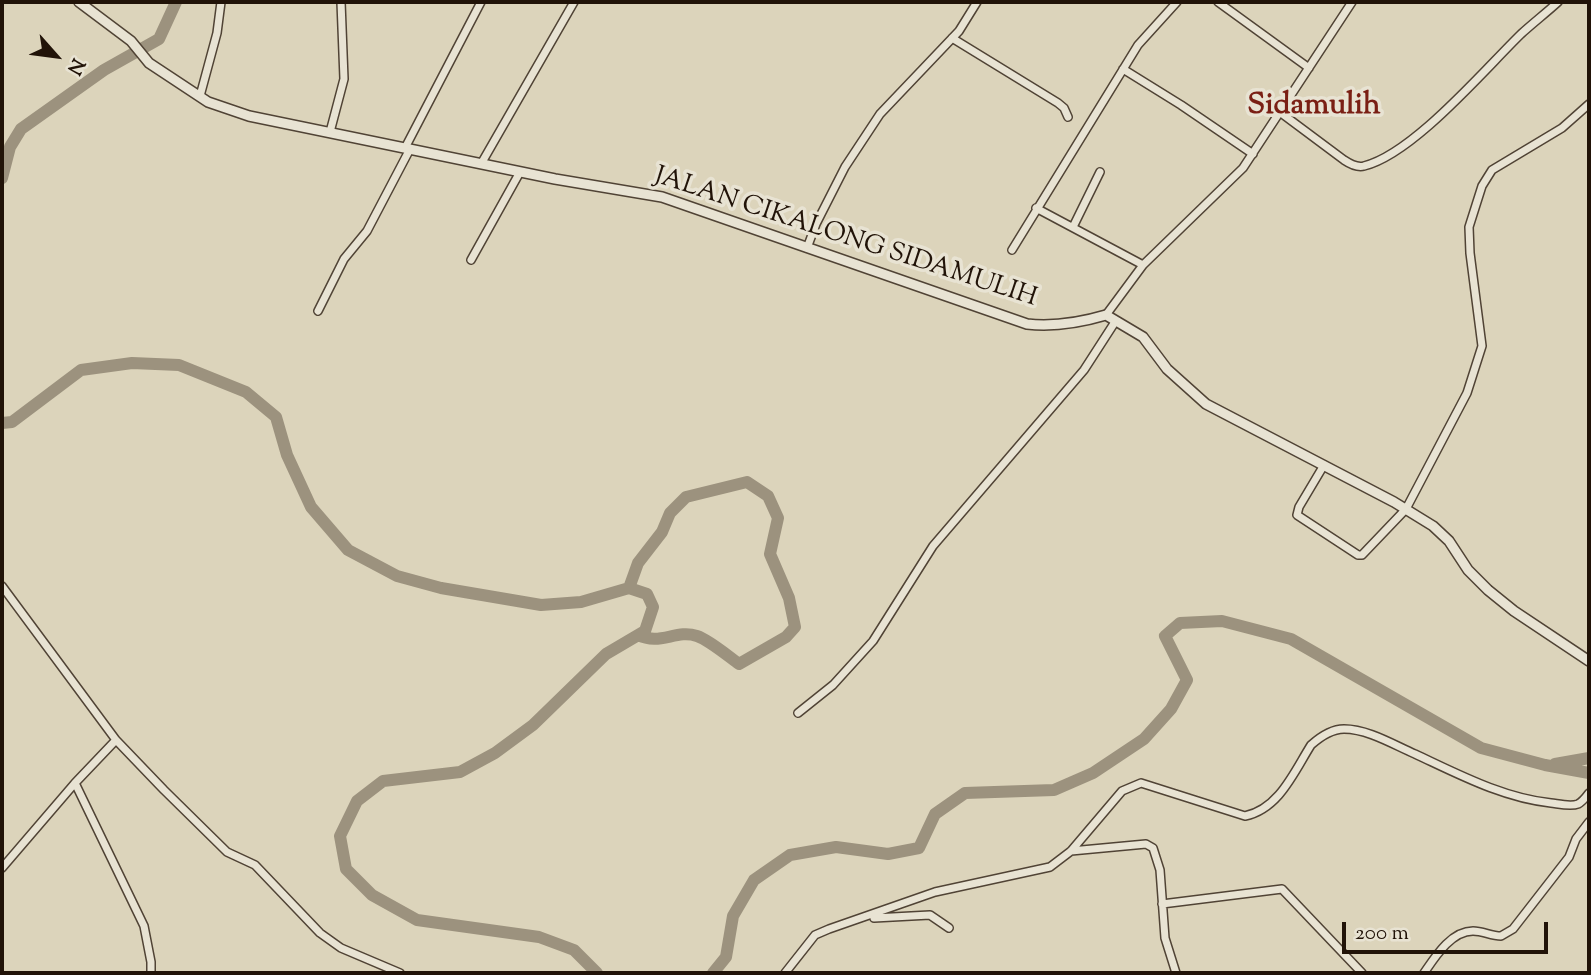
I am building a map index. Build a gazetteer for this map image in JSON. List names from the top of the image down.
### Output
{
  "streets": {
    "street": ["JALAN CIKALONG SIDAMULIH"]
  },
  "districts": ["Sidamulih"],
  "scale_bar": "200 m",
  "north": "bottom right"
}
